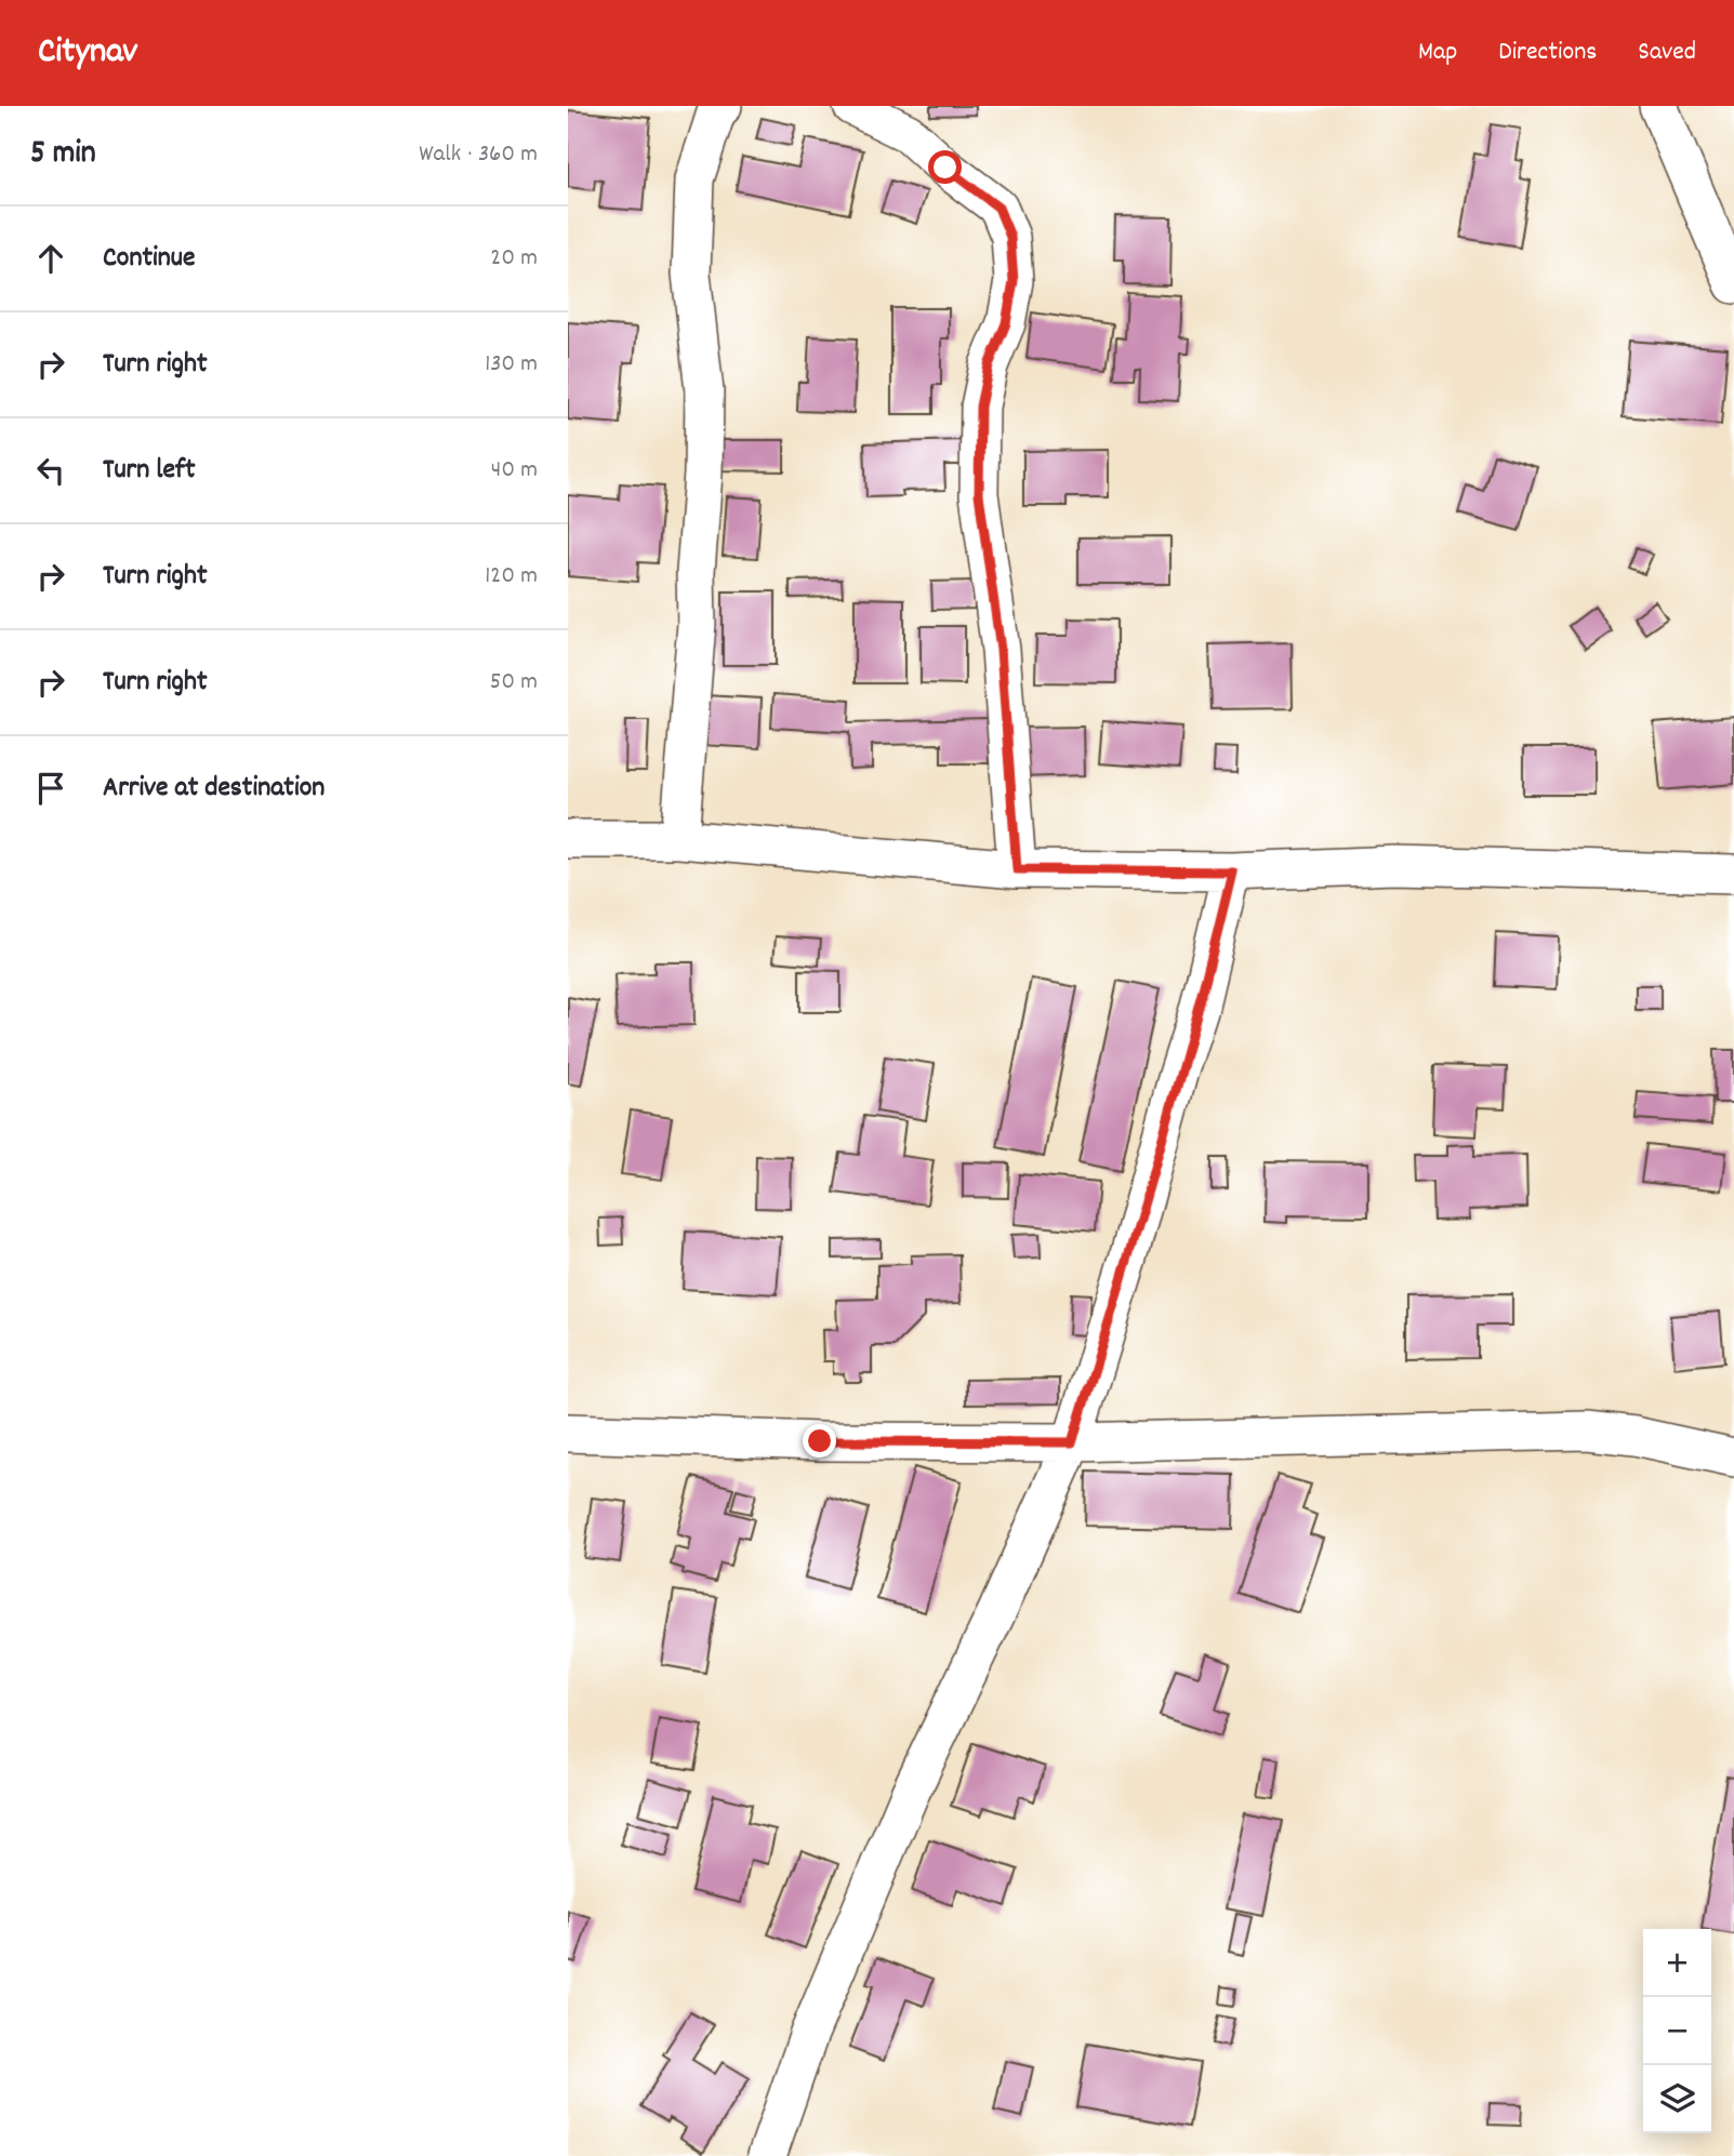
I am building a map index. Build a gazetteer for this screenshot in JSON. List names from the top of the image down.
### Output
{
  "page": {
    "header": "Citynav",
    "nav": ["Map", "Directions", "Saved"],
    "heading": ["5 min", "Walk · 360 m"],
    "list": [
      ["Continue", "20 m"],
      ["Turn right", "130 m"],
      ["Turn left", "40 m"],
      ["Turn right", "120 m"],
      ["Turn right", "50 m"],
      "Arrive at destination"
    ],
    "map_buttons": ["+", "−"]
  }
}
